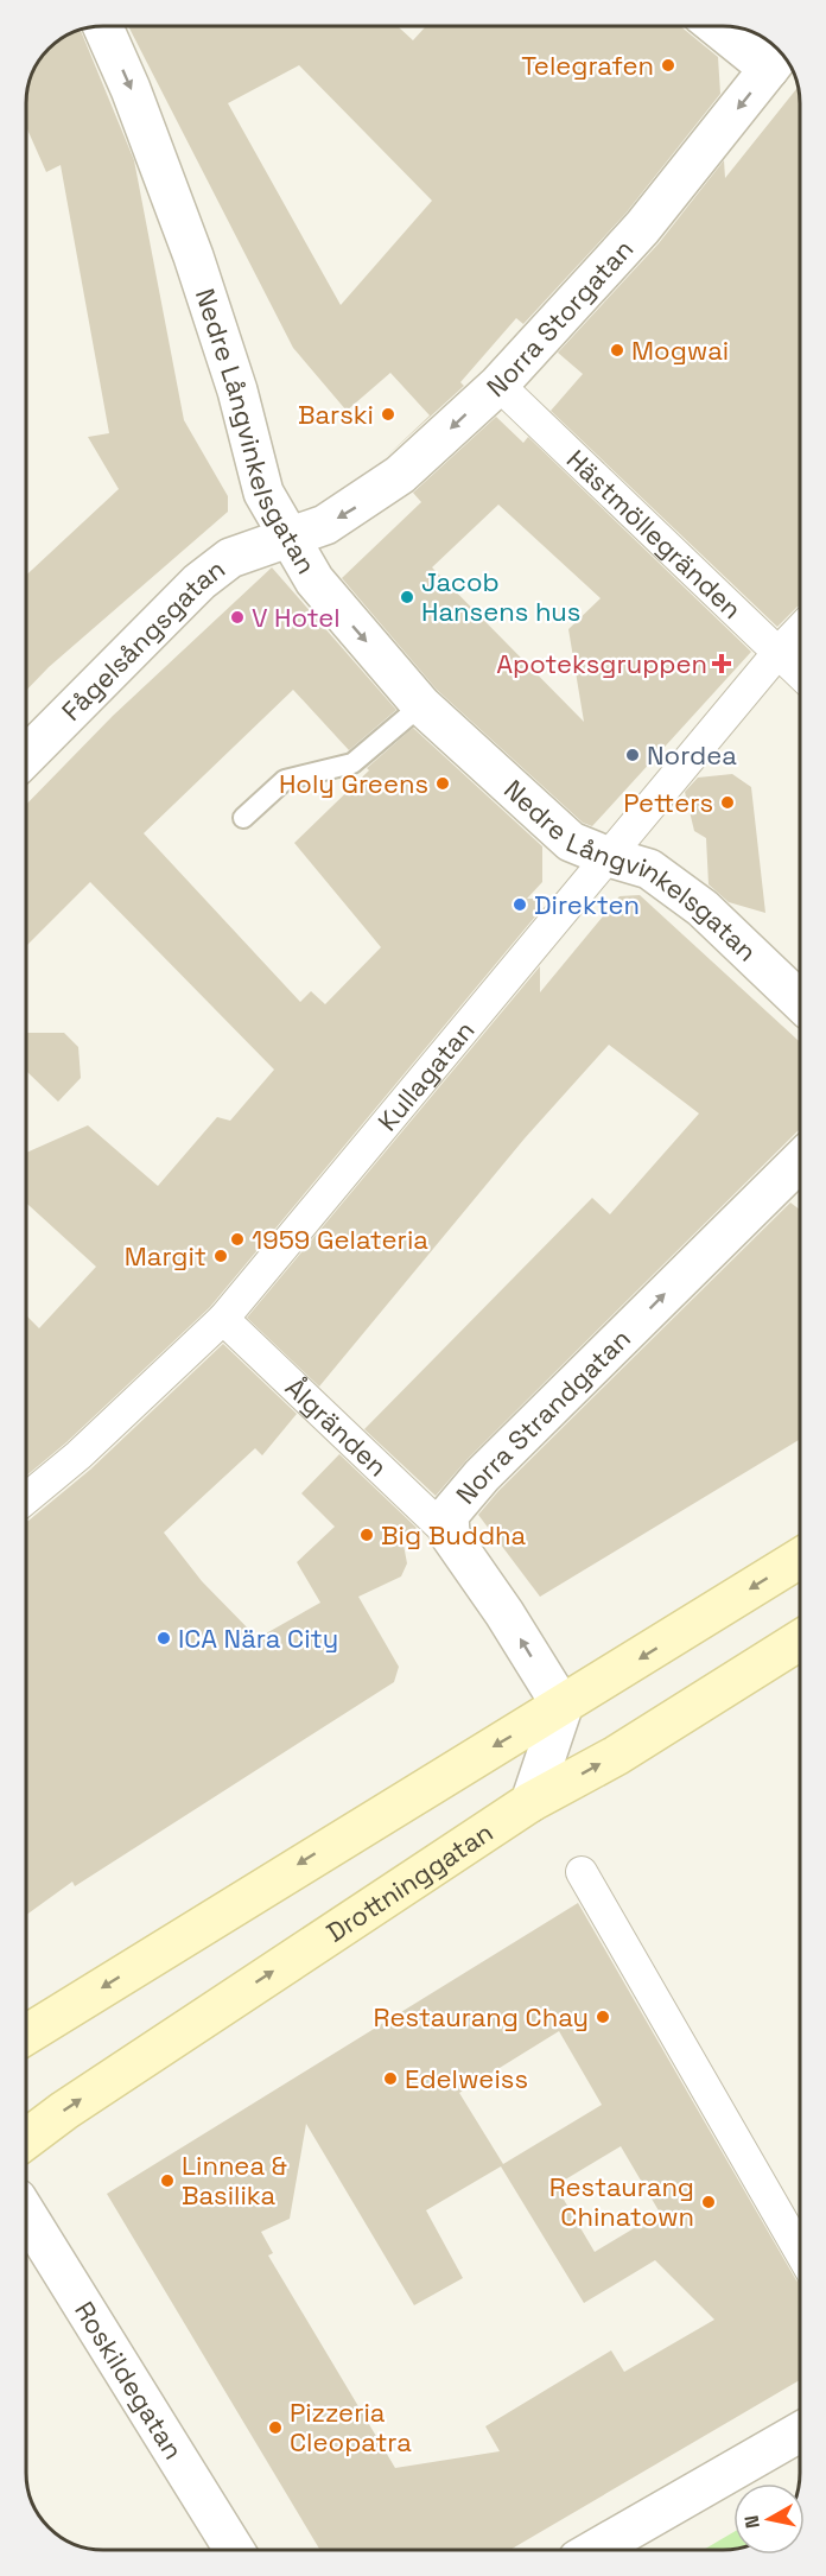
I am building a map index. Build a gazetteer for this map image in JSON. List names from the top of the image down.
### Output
{
  "streets": {
    "main road": ["Drottninggatan"],
    "street": [
      "Norra Storgatan",
      "Nedre Långvinkelsgatan",
      "Hästmöllegränden",
      "Fågelsångsgatan",
      "Kullagatan",
      "Norra Strandgatan",
      "Ålgränden",
      "Roskildegatan"
    ]
  },
  "crossings": [
    ["Norra Storgatan", "Nedre Långvinkelsgatan"],
    ["Norra Storgatan", "Hästmöllegränden"],
    ["Norra Storgatan", "Fågelsångsgatan"],
    ["Nedre Långvinkelsgatan", "Fågelsångsgatan"],
    ["Nedre Långvinkelsgatan", "Kullagatan"],
    ["Hästmöllegränden", "Kullagatan"],
    ["Kullagatan", "Ålgränden"],
    ["Norra Strandgatan", "Ålgränden"]
  ],
  "one_way": ["Norra Storgatan", "Nedre Långvinkelsgatan", "Norra Strandgatan"],
  "places": {
    "other": [
      "Telegrafen",
      "Mogwai",
      "Barski",
      "Jacob Hansens hus",
      "V Hotel",
      "Nordea",
      "Holy Greens",
      "Petters",
      "Direkten",
      "1959 Gelateria",
      "Margit",
      "Big Buddha",
      "ICA Nära City",
      "Restaurang Chay",
      "Edelweiss",
      "Linnea & Basilika",
      "Restaurang Chinatown",
      "Pizzeria Cleopatra"
    ],
    "health": ["Apoteksgruppen"]
  },
  "north": "left"
}
